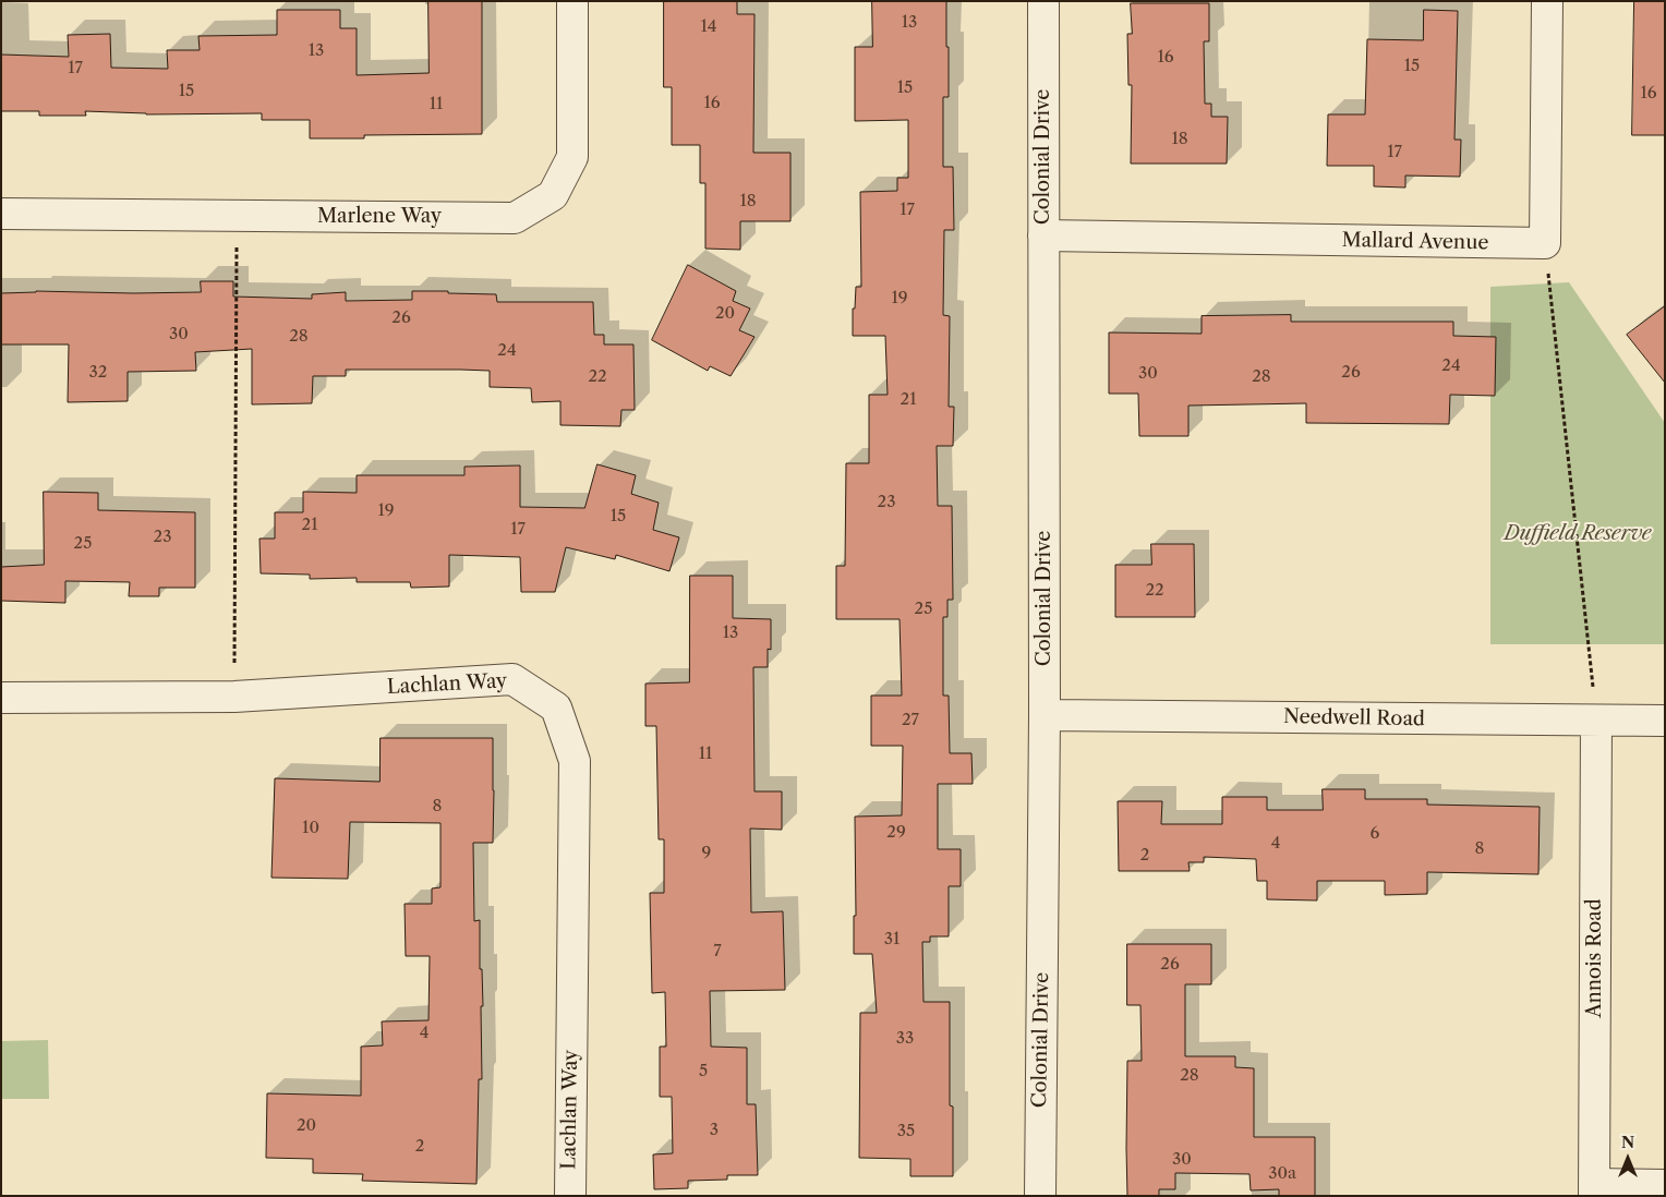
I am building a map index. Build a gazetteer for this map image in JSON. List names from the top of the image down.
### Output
{
  "streets": {
    "street": [
      "Colonial Drive",
      "Marlene Way",
      "Mallard Avenue",
      "Lachlan Way",
      "Needwell Road",
      "Annois Road"
    ]
  },
  "crossings": [
    ["Colonial Drive", "Mallard Avenue"],
    ["Colonial Drive", "Needwell Road"],
    ["Needwell Road", "Annois Road"]
  ],
  "parks": ["Duffield Reserve"],
  "house_numbers": [
    "13",
    "14",
    "13",
    "16",
    "15",
    "17",
    "15",
    "15",
    "16",
    "16",
    "11",
    "18",
    "17",
    "18",
    "17",
    "19",
    "20",
    "26",
    "30",
    "28",
    "24",
    "24",
    "32",
    "26",
    "30",
    "22",
    "28",
    "21",
    "23",
    "19",
    "15",
    "21",
    "17",
    "23",
    "25",
    "22",
    "25",
    "13",
    "27",
    "11",
    "8",
    "10",
    "29",
    "6",
    "4",
    "8",
    "9",
    "2",
    "31",
    "7",
    "26",
    "4",
    "33",
    "5",
    "28",
    "20",
    "3",
    "35",
    "2",
    "30",
    "30a"
  ],
  "north": "top"
}
